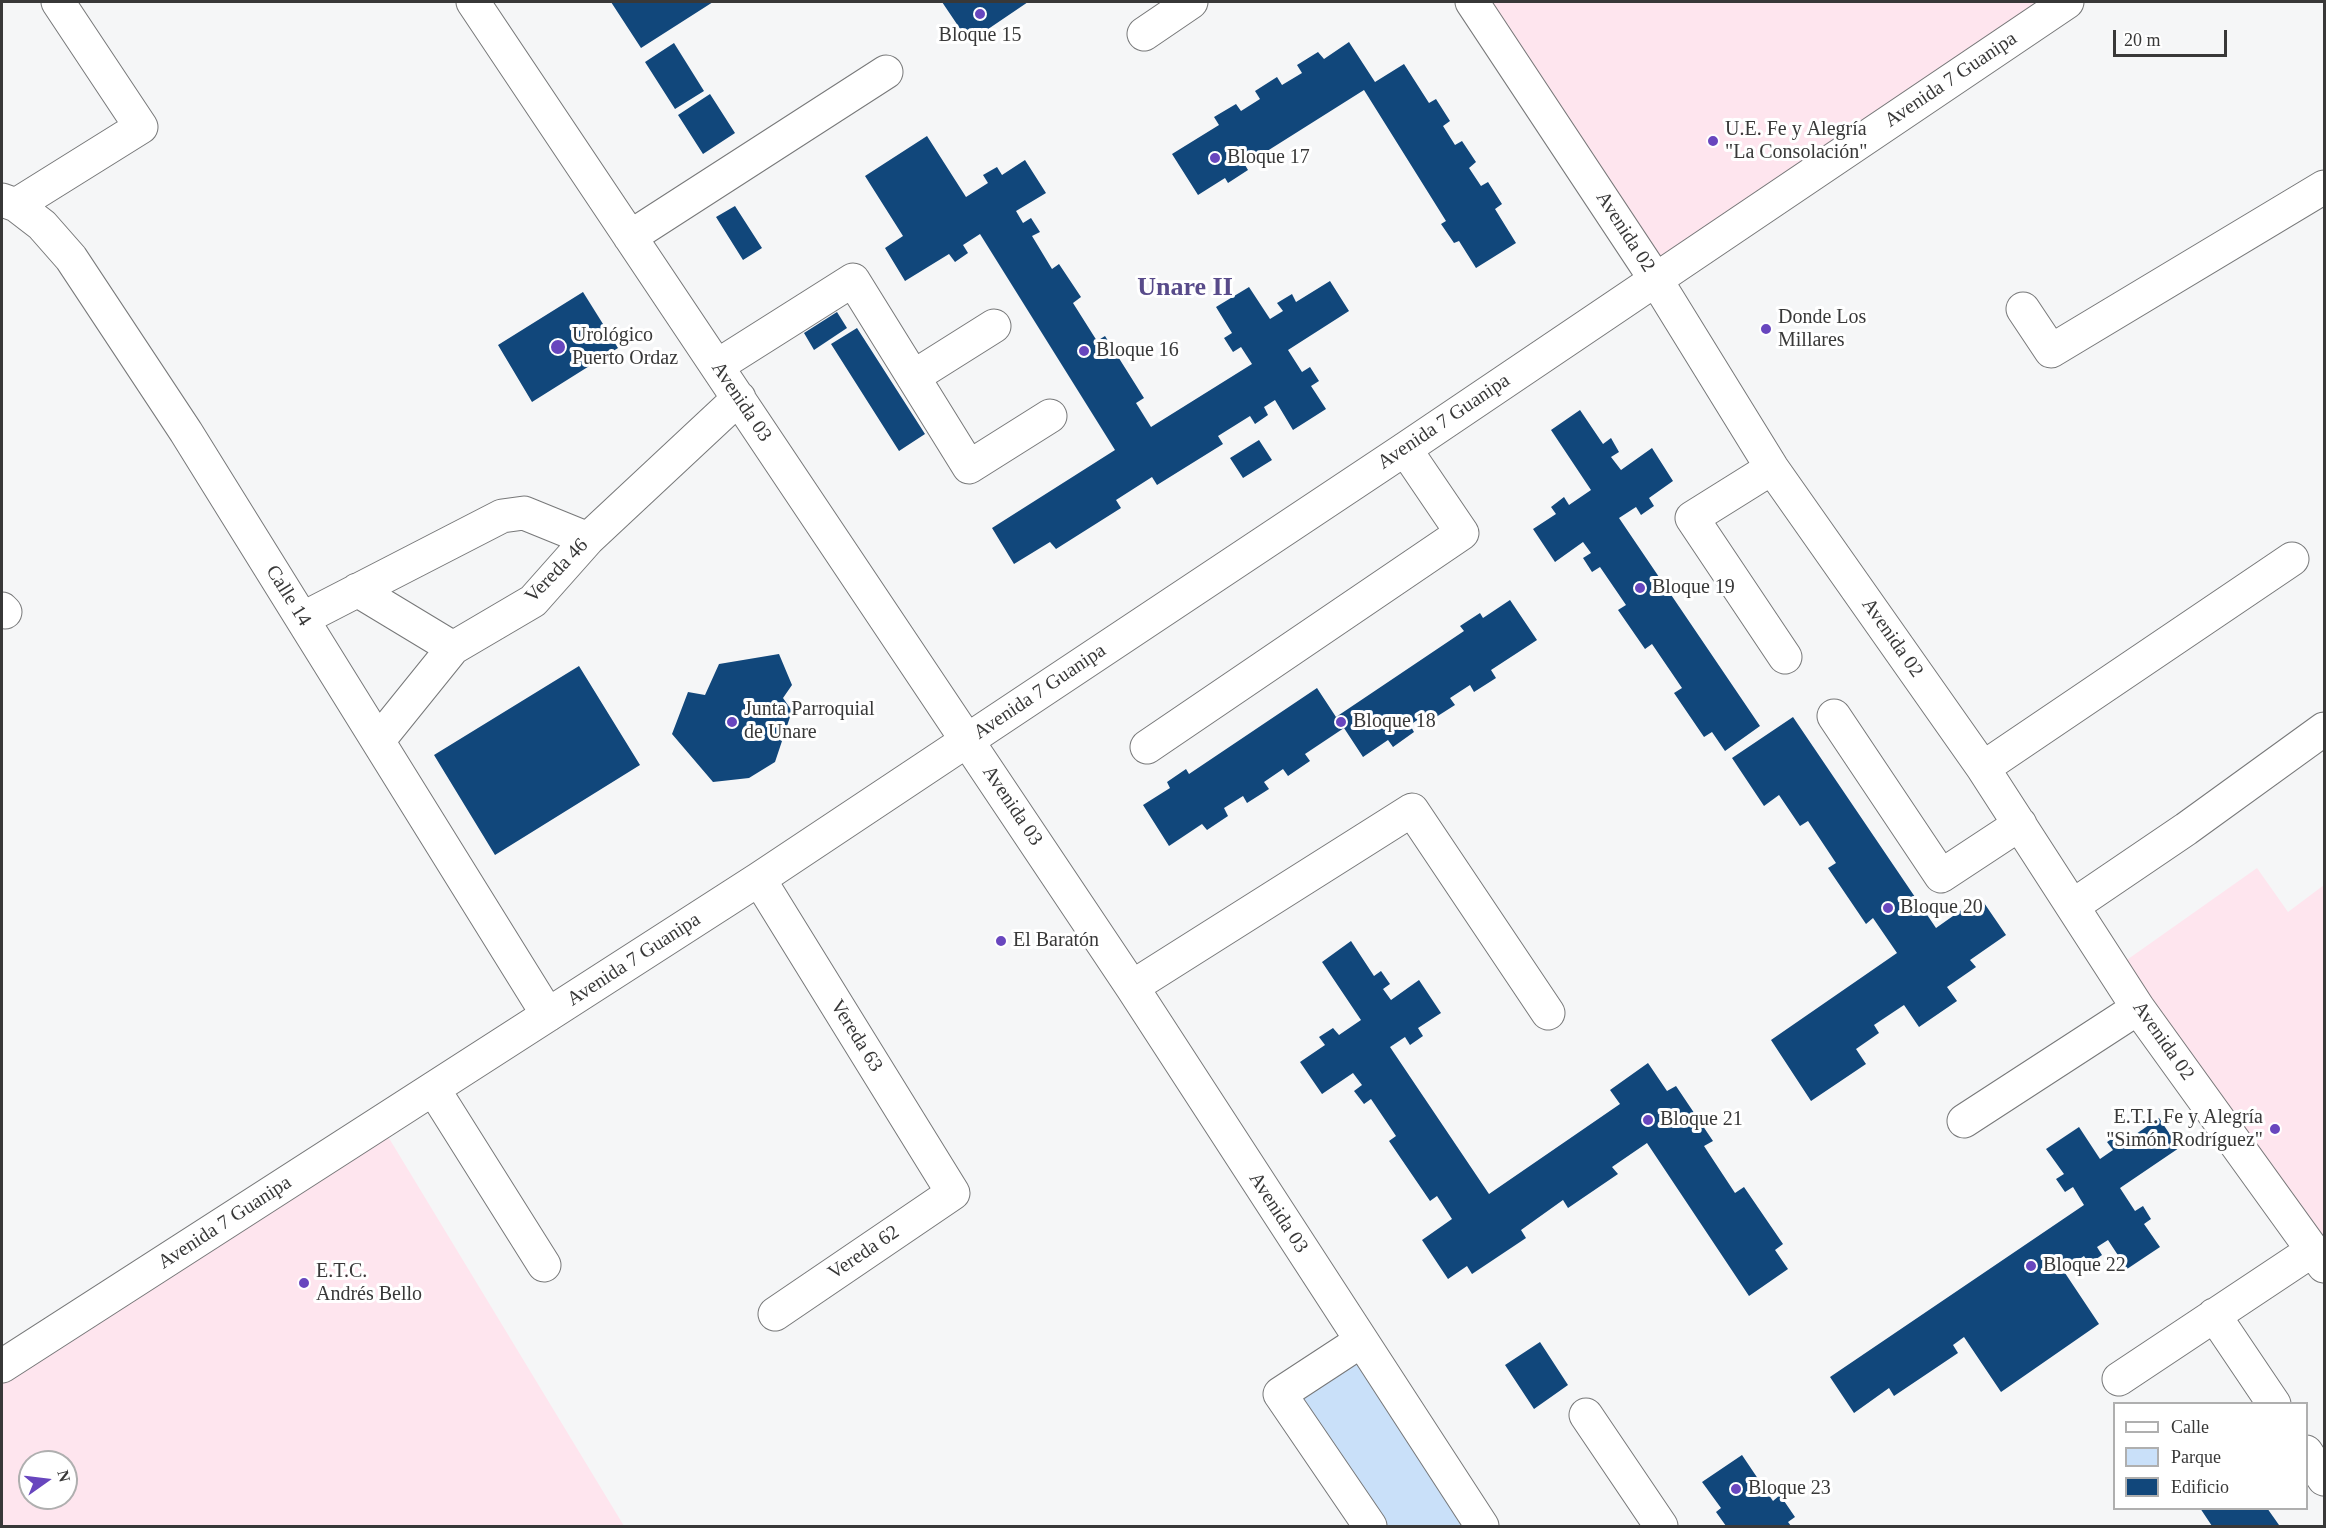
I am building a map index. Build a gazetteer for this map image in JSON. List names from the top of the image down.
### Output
{
  "streets": {
    "street": [
      "Avenida 7 Guanipa",
      "Avenida 02",
      "Avenida 03",
      "Vereda 46",
      "Calle 14",
      "Vereda 63",
      "Vereda 62"
    ]
  },
  "crossings": [
    ["Avenida 7 Guanipa", "Avenida 02"],
    ["Avenida 7 Guanipa", "Avenida 03"],
    ["Avenida 7 Guanipa", "Calle 14"],
    ["Avenida 7 Guanipa", "Vereda 63"],
    ["Avenida 03", "Vereda 46"],
    ["Vereda 46", "Calle 14"],
    ["Vereda 63", "Vereda 62"]
  ],
  "districts": ["Unare II"],
  "places": [
    "Bloque 15",
    "U.E. Fe y Alegría \"La Consolación\"",
    "Bloque 17",
    "Donde Los Millares",
    "Urológico Puerto Ordaz",
    "Bloque 16",
    "Bloque 19",
    "Junta Parroquial de Unare",
    "Bloque 18",
    "Bloque 20",
    "El Baratón",
    "Bloque 21",
    "E.T.I. Fe y Alegría \"Simón Rodríguez\"",
    "Bloque 22",
    "E.T.C. Andrés Bello",
    "Bloque 23"
  ],
  "legend": ["Calle", "Parque", "Edificio"],
  "scale_bar": "20 m",
  "north": "right"
}
